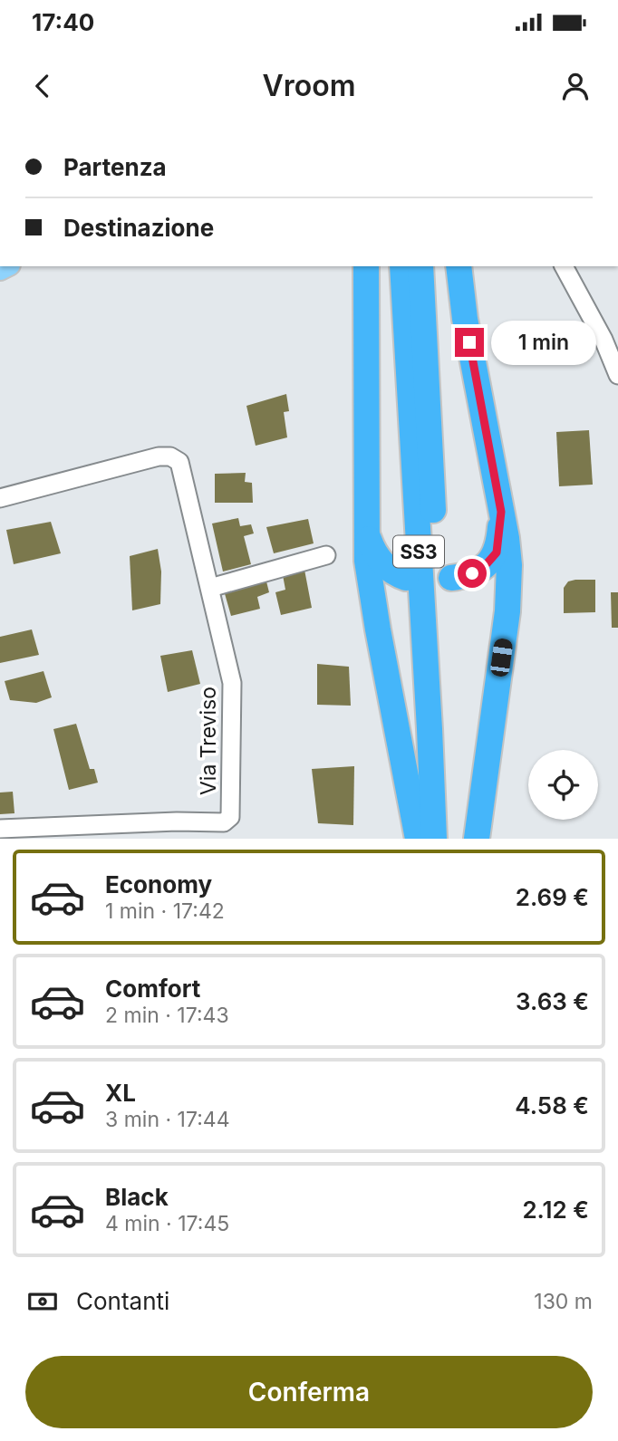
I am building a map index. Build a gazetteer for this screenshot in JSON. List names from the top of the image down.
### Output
{
  "streets": {
    "highway": ["SS3"],
    "street": ["Via Treviso"]
  },
  "page": {
    "status": "17:40",
    "header": "Vroom",
    "banner": ["Partenza", "Destinazione"],
    "bubble": "1 min",
    "list": [
      {
        "name": "Economy",
        "note": "1 min · 17:42",
        "value": "2.69 €"
      },
      {
        "name": "Comfort",
        "note": "2 min · 17:43",
        "value": "3.63 €"
      },
      {
        "name": "XL",
        "note": "3 min · 17:44",
        "value": "4.58 €"
      },
      {
        "name": "Black",
        "note": "4 min · 17:45",
        "value": "2.12 €"
      }
    ],
    "pay": ["Contanti", "130 m"],
    "buttons": "Conferma"
  }
}
